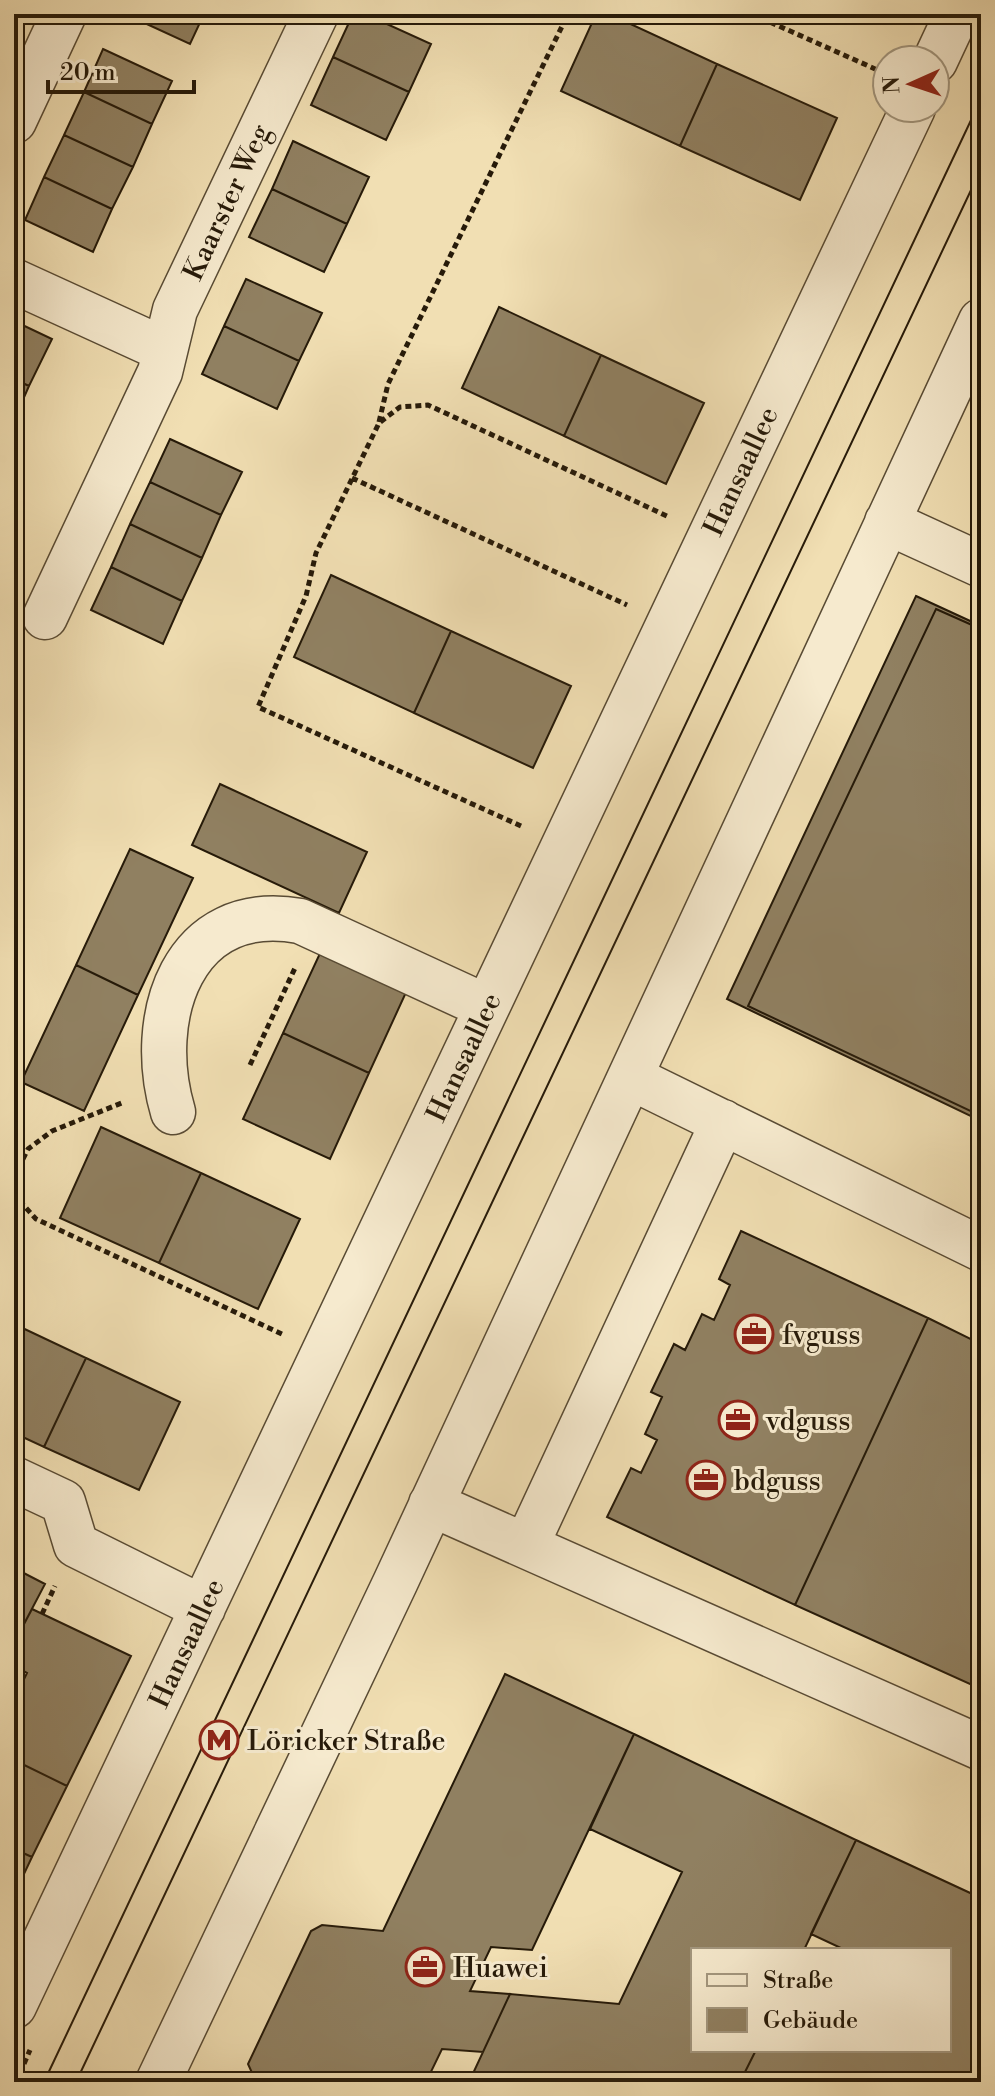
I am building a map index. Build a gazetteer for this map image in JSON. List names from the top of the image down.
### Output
{
  "streets": {
    "street": ["Kaarster Weg", "Hansaallee"]
  },
  "places": {
    "office": [
      "fvguss",
      "vdguss",
      "bdguss",
      "Huawei"
    ],
    "metro station": ["Löricker Straße"]
  },
  "legend": ["Straße", "Gebäude"],
  "scale_bar": "20 m",
  "north": "left"
}
